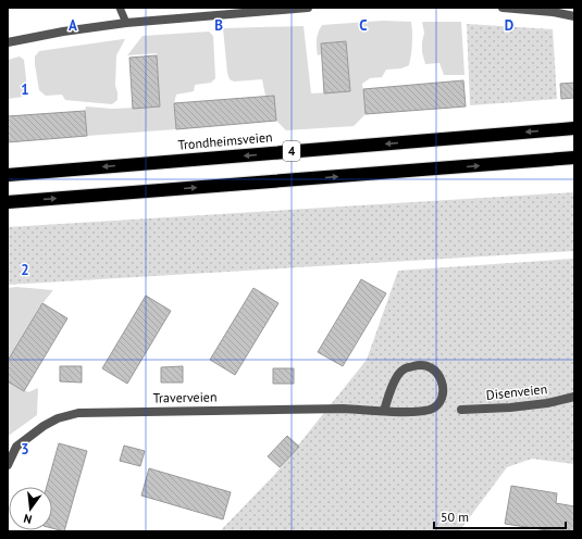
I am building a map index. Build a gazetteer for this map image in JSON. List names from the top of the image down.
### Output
{
  "streets": {
    "highway": ["Trondheimsveien", "4"],
    "street": ["Disenveien", "Traverveien"]
  },
  "scale_bar": "50 m",
  "north": "bottom",
  "grid": {
    "columns": [
      "A",
      "B",
      "C",
      "D"
    ],
    "rows": ["1", "2", "3"]
  }
}
